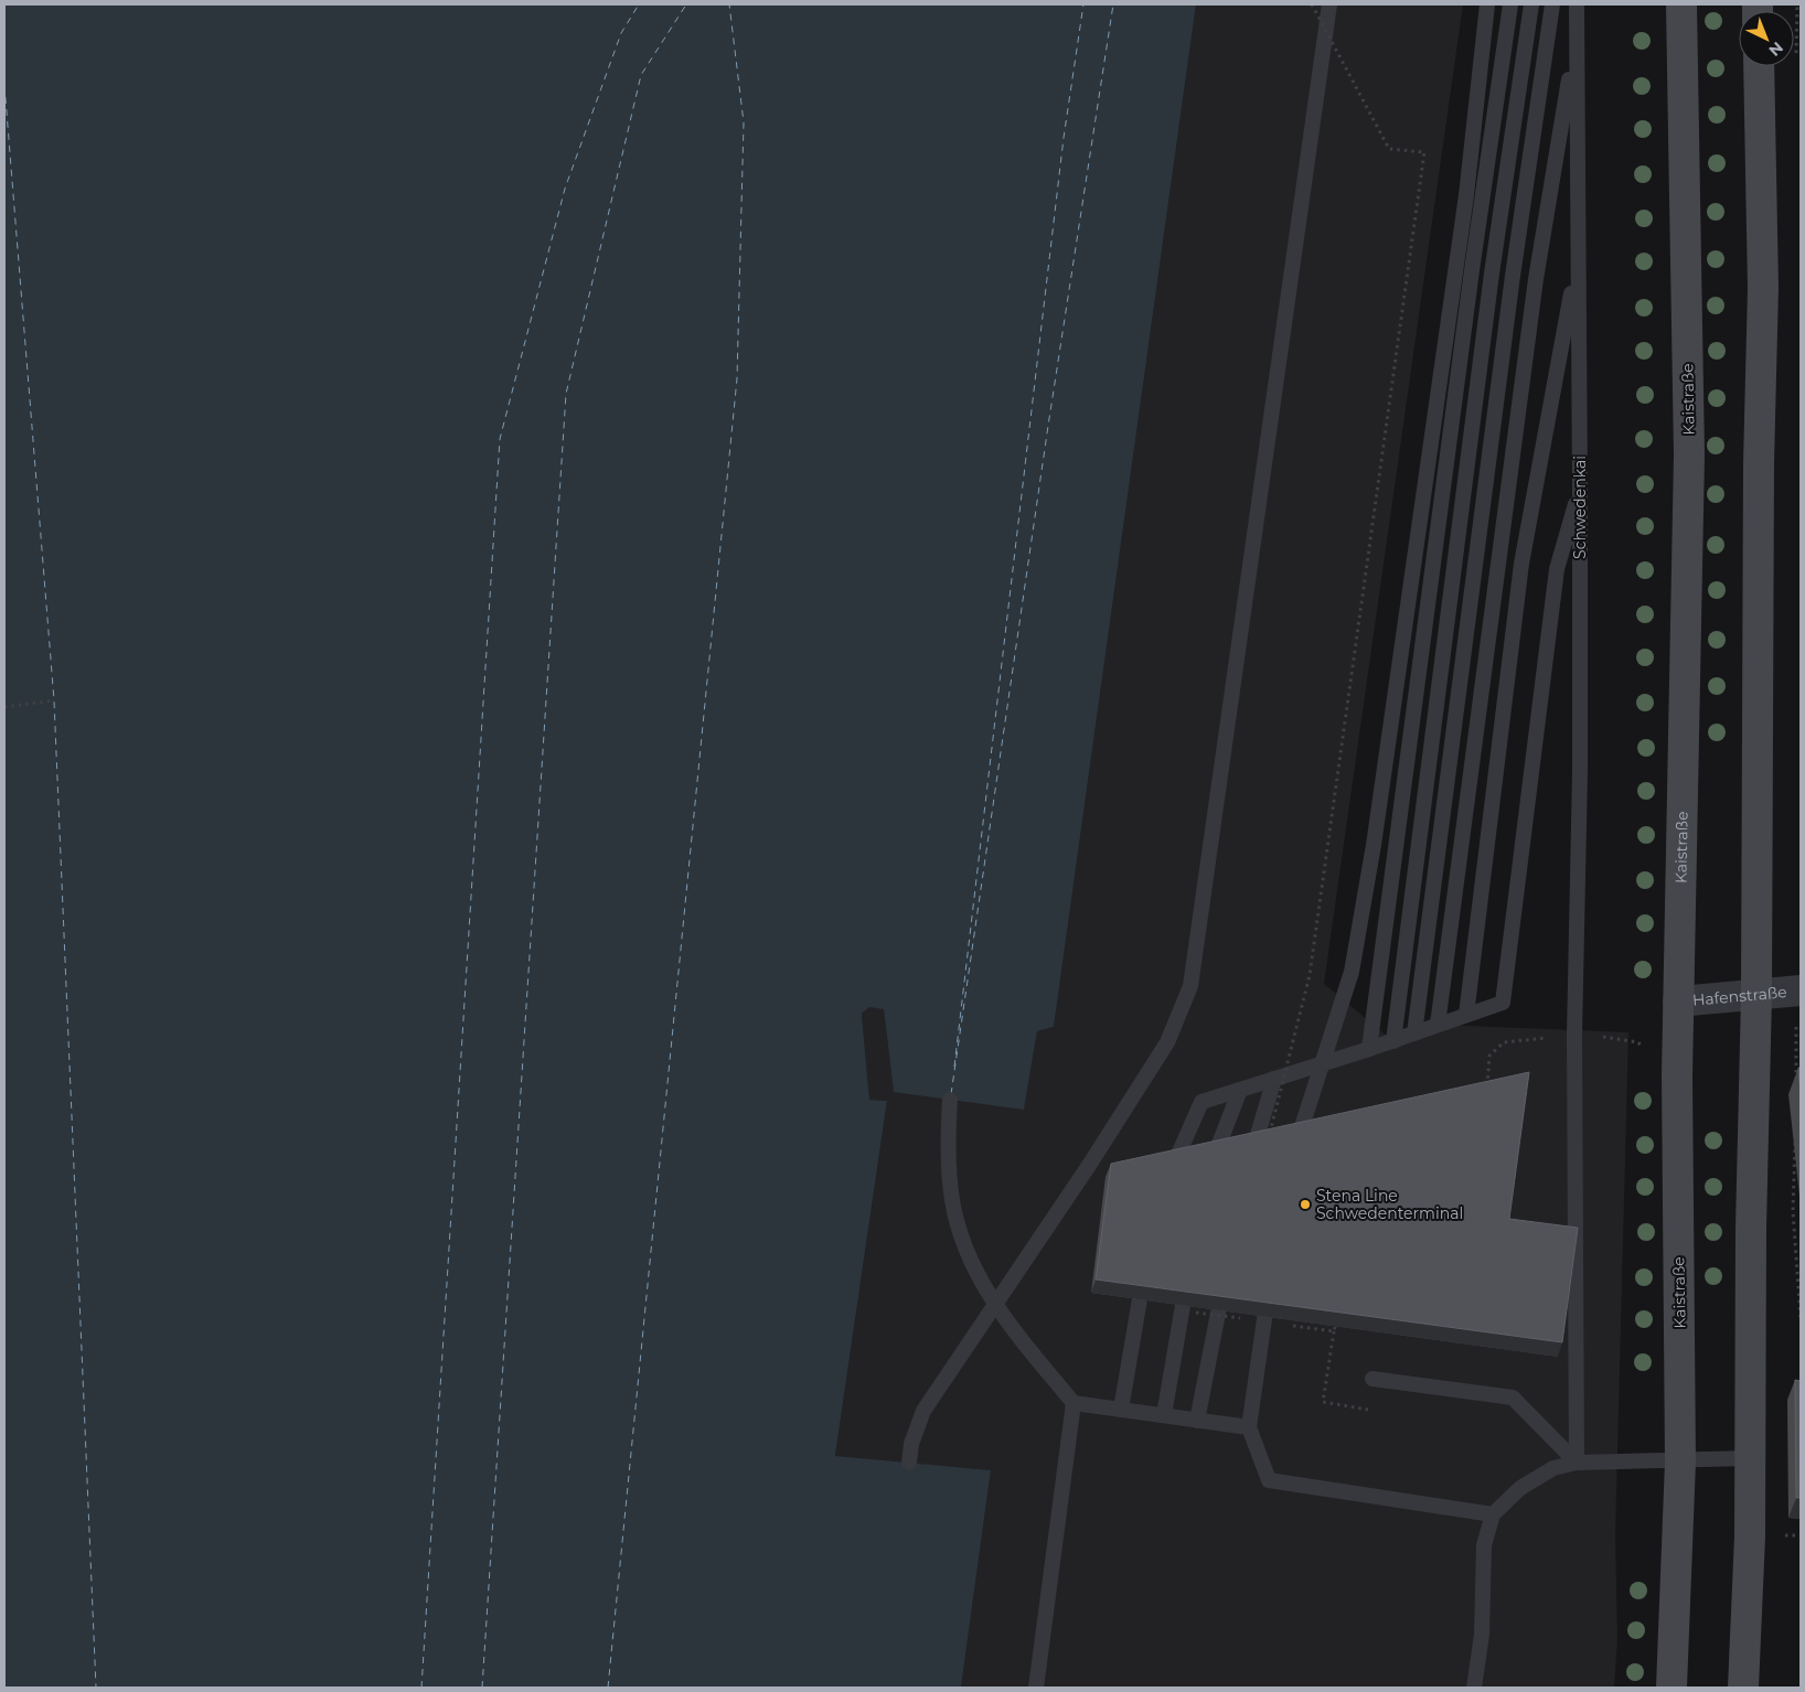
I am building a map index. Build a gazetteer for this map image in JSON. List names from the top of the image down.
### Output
{
  "streets": {
    "main road": ["Kaistraße"],
    "street": ["Hafenstraße"],
    "lane": ["Schwedenkai"]
  },
  "crossings": [
    ["Kaistraße", "Hafenstraße"]
  ],
  "places": ["Stena Line Schwedenterminal"],
  "north": "bottom right"
}
